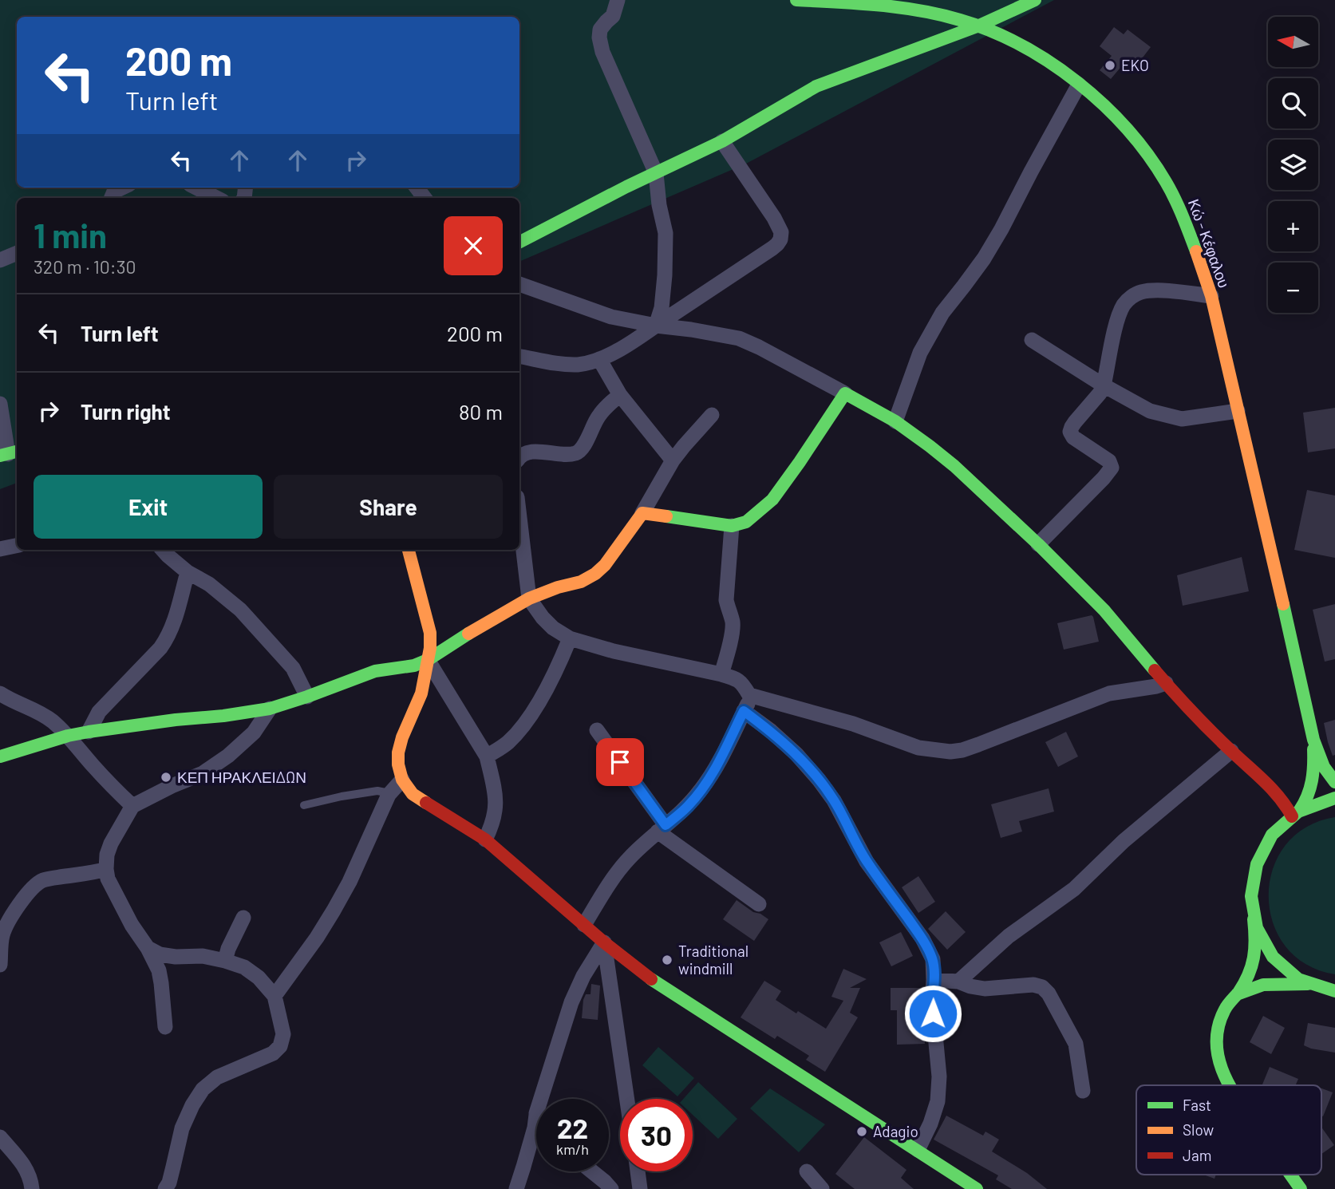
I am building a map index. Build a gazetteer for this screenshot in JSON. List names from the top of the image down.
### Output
{
  "streets": {
    "street": ["Κώ - Κέφαλου"]
  },
  "places": [
    "EKO",
    "ΚΕΠ ΗΡΑΚΛΕΙΔΩΝ",
    "Traditional windmill",
    "Adagio"
  ],
  "legend": ["Fast", "Slow", "Jam"],
  "north": "left",
  "page": {
    "map_buttons": ["+", "−"],
    "turn": ["200 m", "Turn left"],
    "heading": ["1 min", "320 m · 10:30"],
    "list": [
      {
        "name": "Turn left",
        "value": "200 m"
      },
      {
        "name": "Turn right",
        "value": "80 m"
      }
    ],
    "buttons": ["Exit", "Share"],
    "speed": "22 km/h",
    "limit": "30"
  }
}
